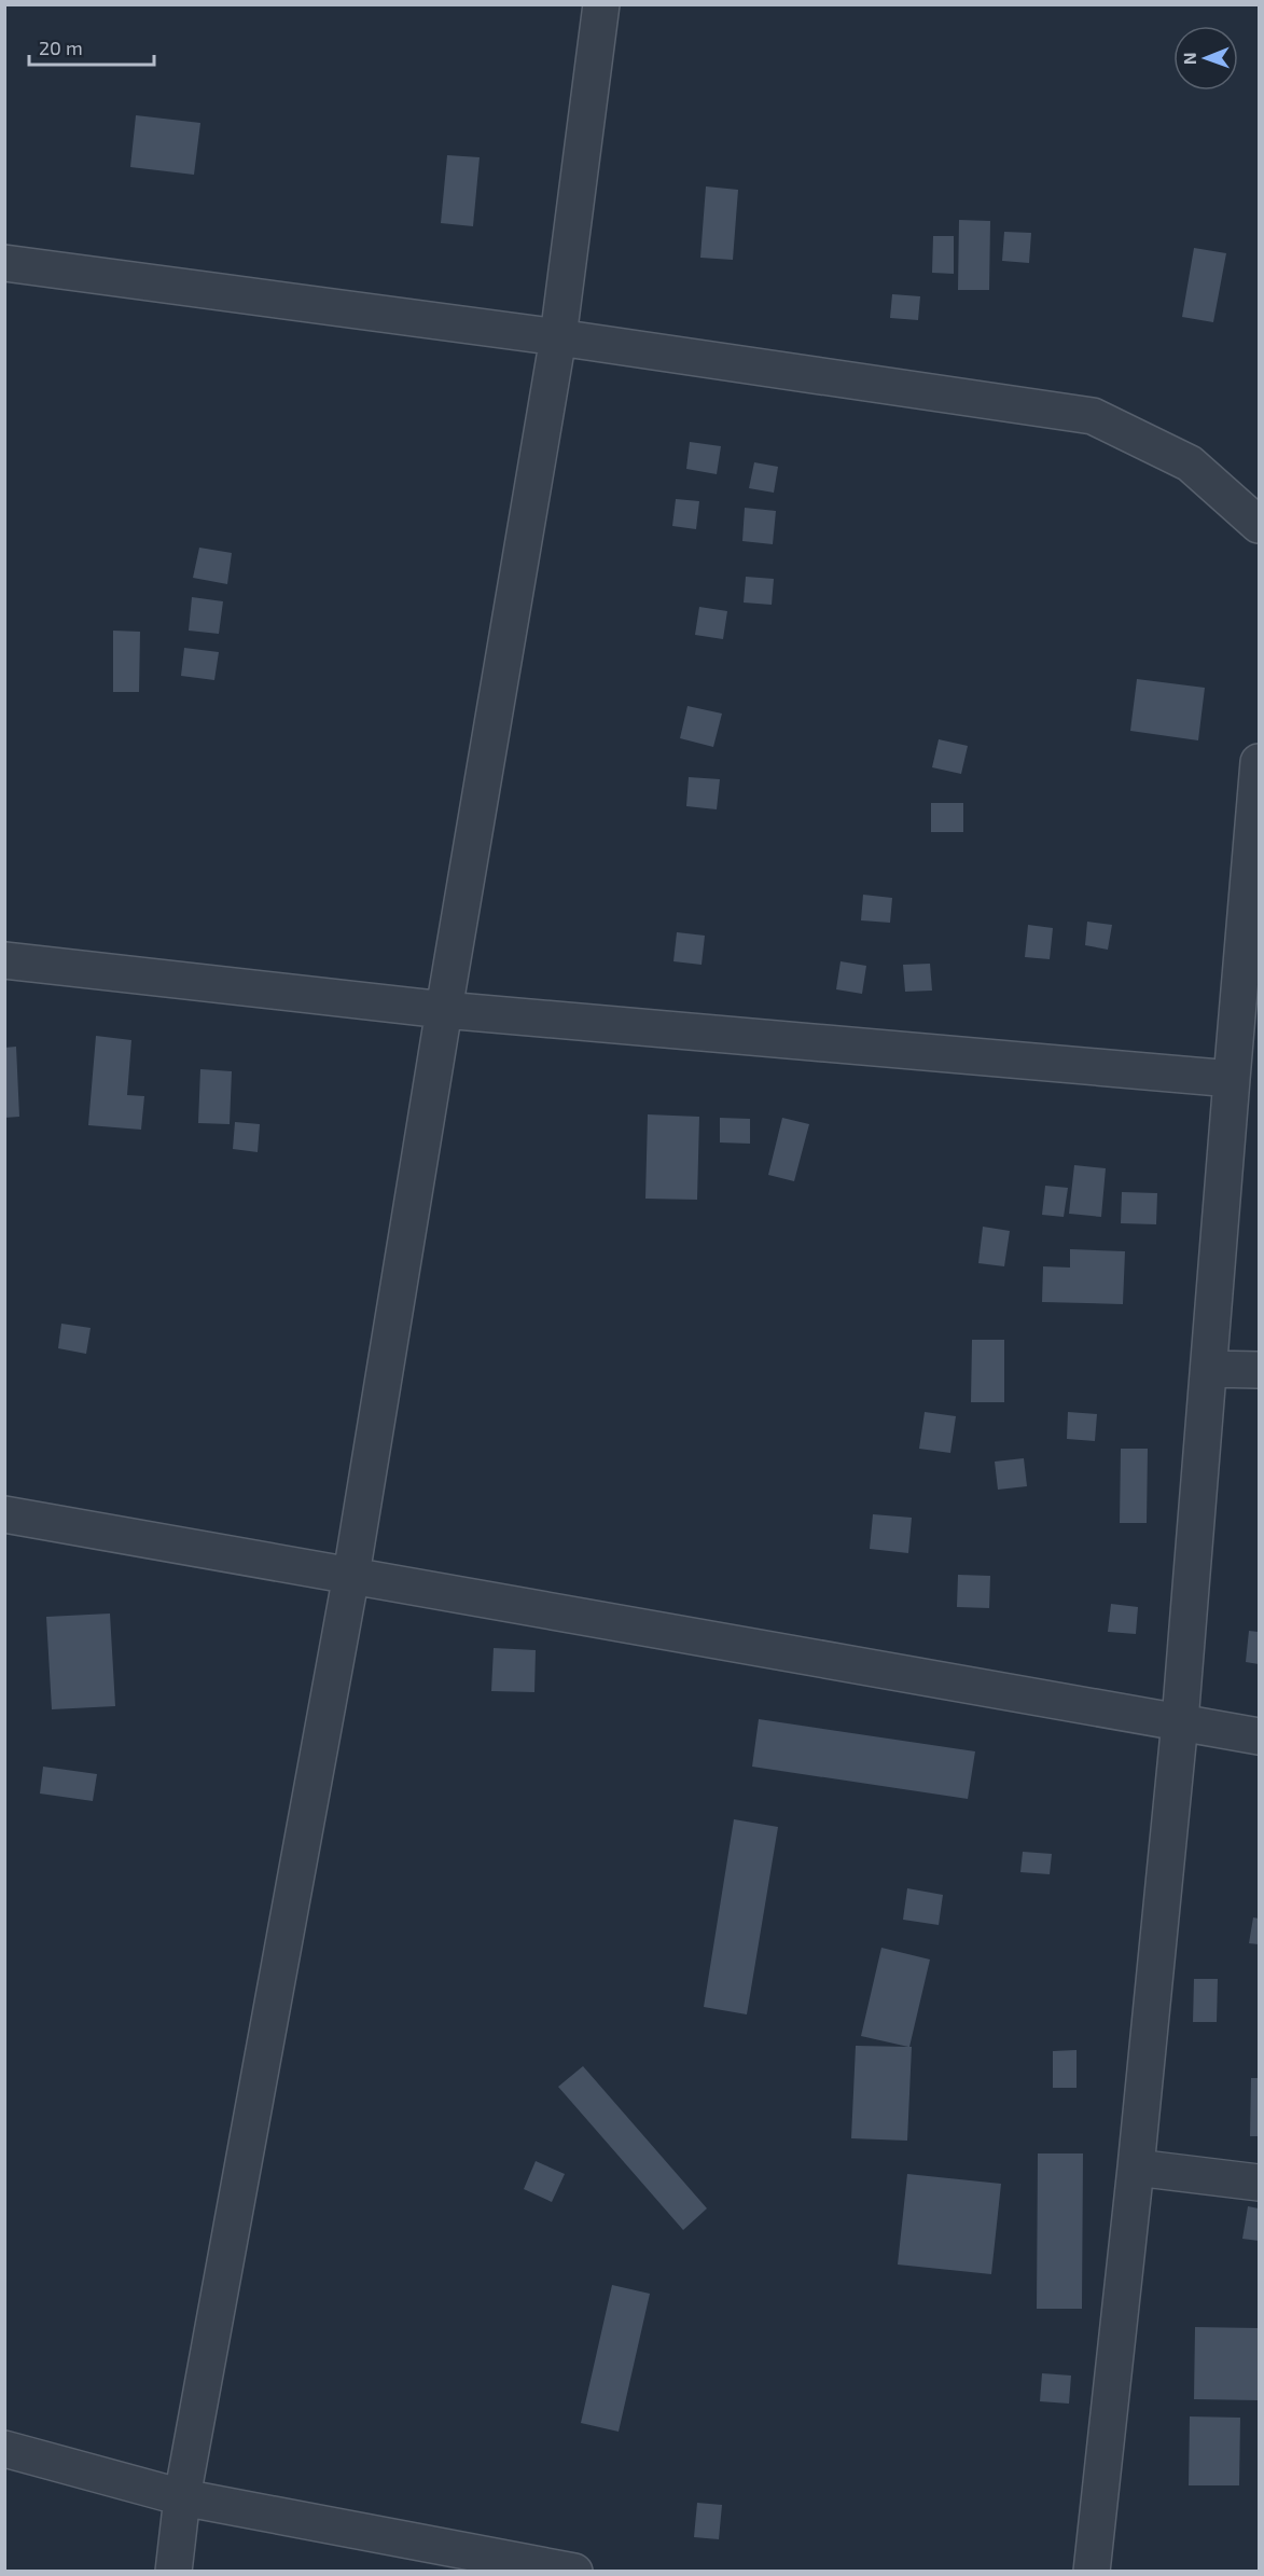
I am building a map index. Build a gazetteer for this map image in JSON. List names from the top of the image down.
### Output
{
  "scale_bar": "20 m",
  "north": "left"
}
